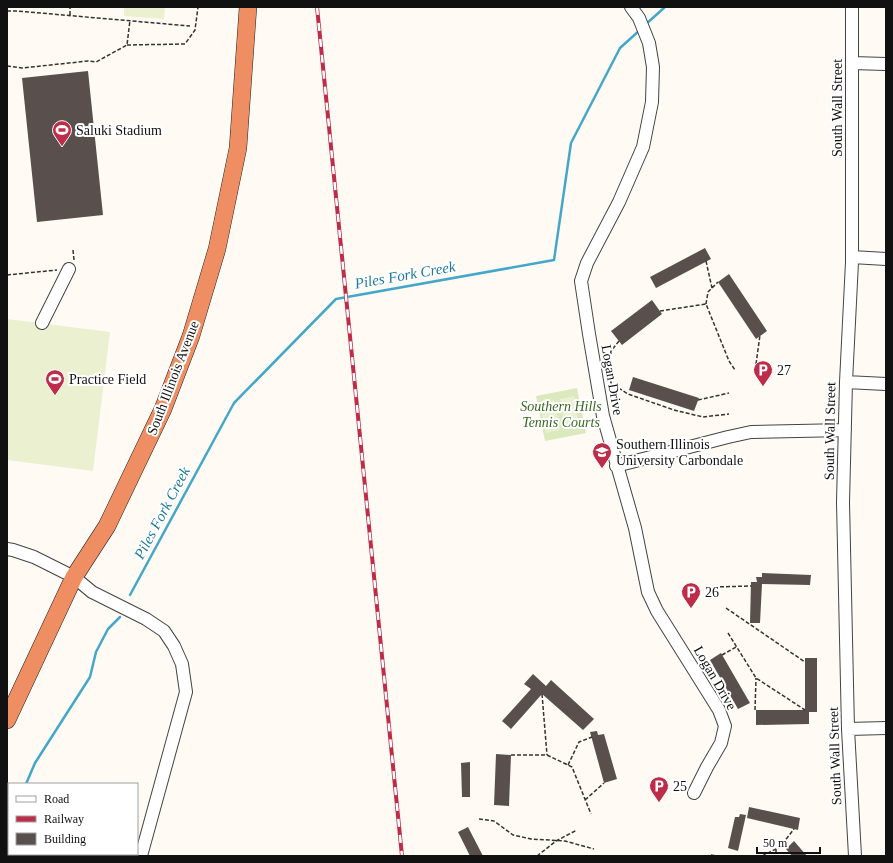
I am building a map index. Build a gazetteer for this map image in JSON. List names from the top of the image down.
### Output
{
  "streets": {
    "highway": ["South Illinois Avenue"],
    "street": ["South Wall Street", "Logan Drive"]
  },
  "water": ["Piles Fork Creek"],
  "parks": ["Southern Hills Tennis Courts"],
  "places": {
    "sports": ["Saluki Stadium", "Practice Field"],
    "parking": ["27", "26", "25"],
    "school or university": ["Southern Illinois University Carbondale"]
  },
  "legend": ["Road", "Railway", "Building"],
  "scale_bar": "50 m"
}
